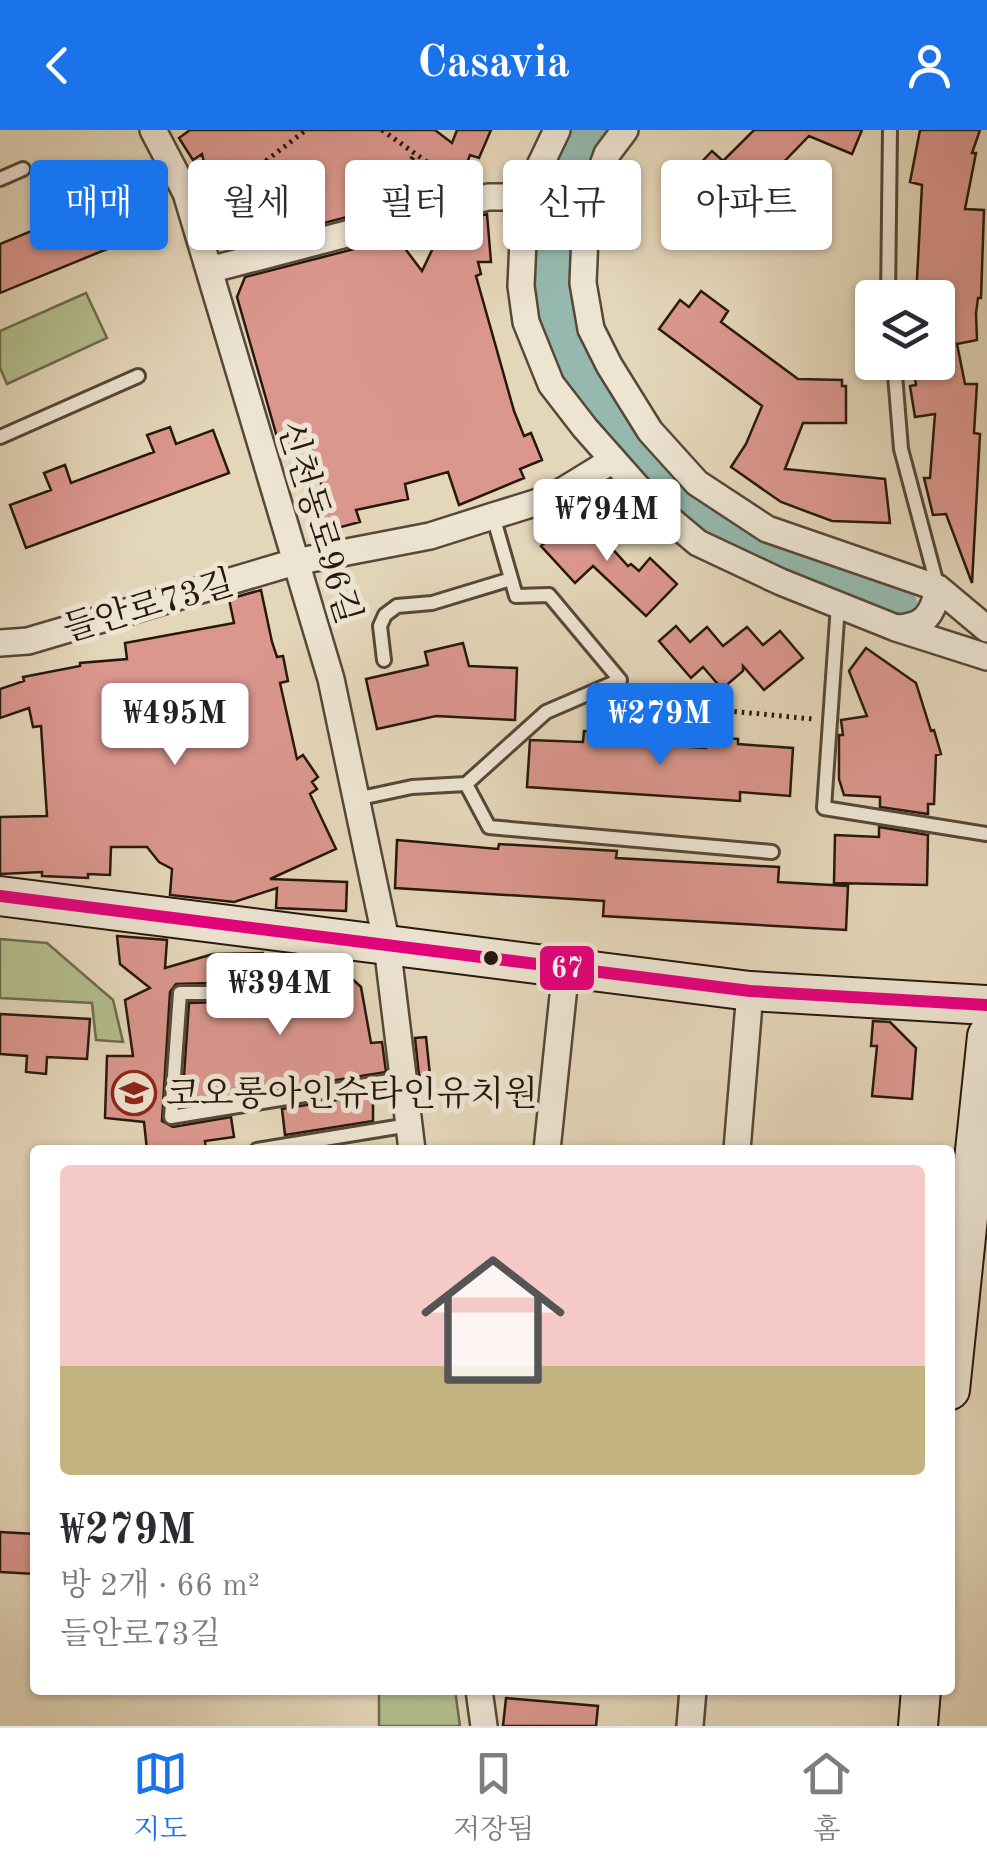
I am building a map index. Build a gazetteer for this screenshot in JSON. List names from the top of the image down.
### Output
{
  "streets": {
    "street": ["신천동로96길", "들안로73길"]
  },
  "crossings": [
    ["신천동로96길", "들안로73길"]
  ],
  "places": {
    "school or university": ["코오롱아인슈타인유치원"]
  },
  "lines": ["transit line 67"],
  "page": {
    "header": "Casavia",
    "chip": [
      "매매",
      "월세",
      "필터",
      "신규",
      "아파트"
    ],
    "price": [
      "₩794M",
      "₩495M",
      "₩279M",
      "₩394M"
    ],
    "list": [
      {
        "name": "₩279M",
        "note": "방 2개 · 66 m² · 들안로73길"
      }
    ],
    "tabs": ["지도", "저장됨", "홈"]
  }
}
